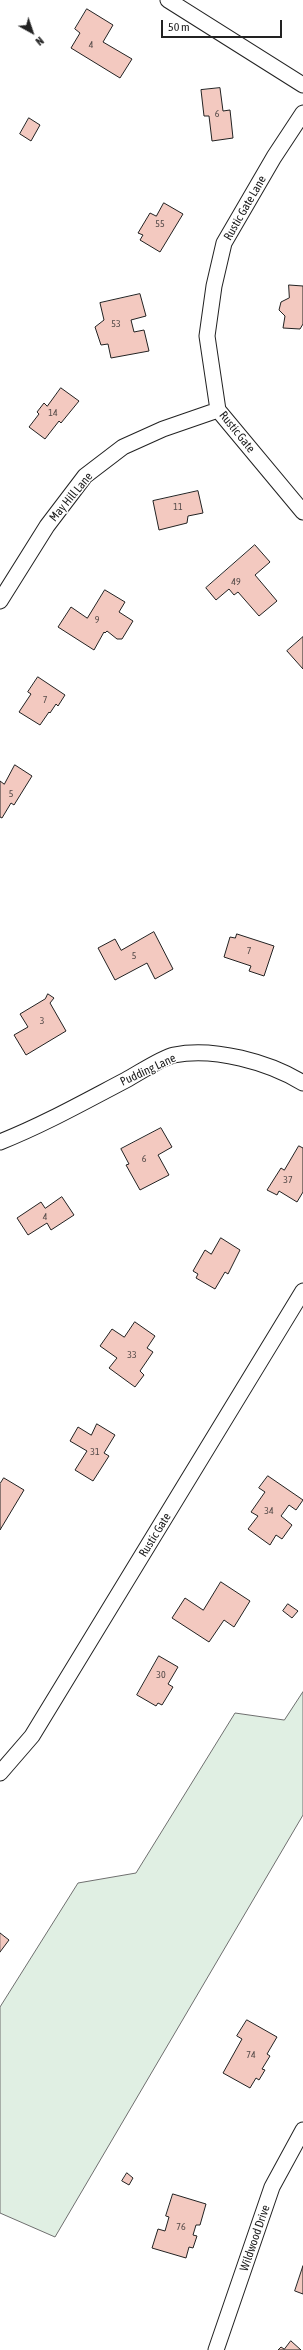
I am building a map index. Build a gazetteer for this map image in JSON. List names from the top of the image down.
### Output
{
  "streets": {
    "street": [
      "Rustic Gate Lane",
      "Rustic Gate",
      "May Hill Lane",
      "Pudding Lane",
      "Wildwood Drive"
    ]
  },
  "crossings": [
    ["Rustic Gate Lane", "Rustic Gate"],
    ["Rustic Gate", "May Hill Lane"]
  ],
  "house_numbers": [
    "4",
    "6",
    "55",
    "53",
    "14",
    "11",
    "49",
    "9",
    "7",
    "5",
    "7",
    "5",
    "3",
    "6",
    "37",
    "4",
    "33",
    "31",
    "34",
    "30",
    "74",
    "76"
  ],
  "scale_bar": "50 m",
  "north": "bottom right"
}
